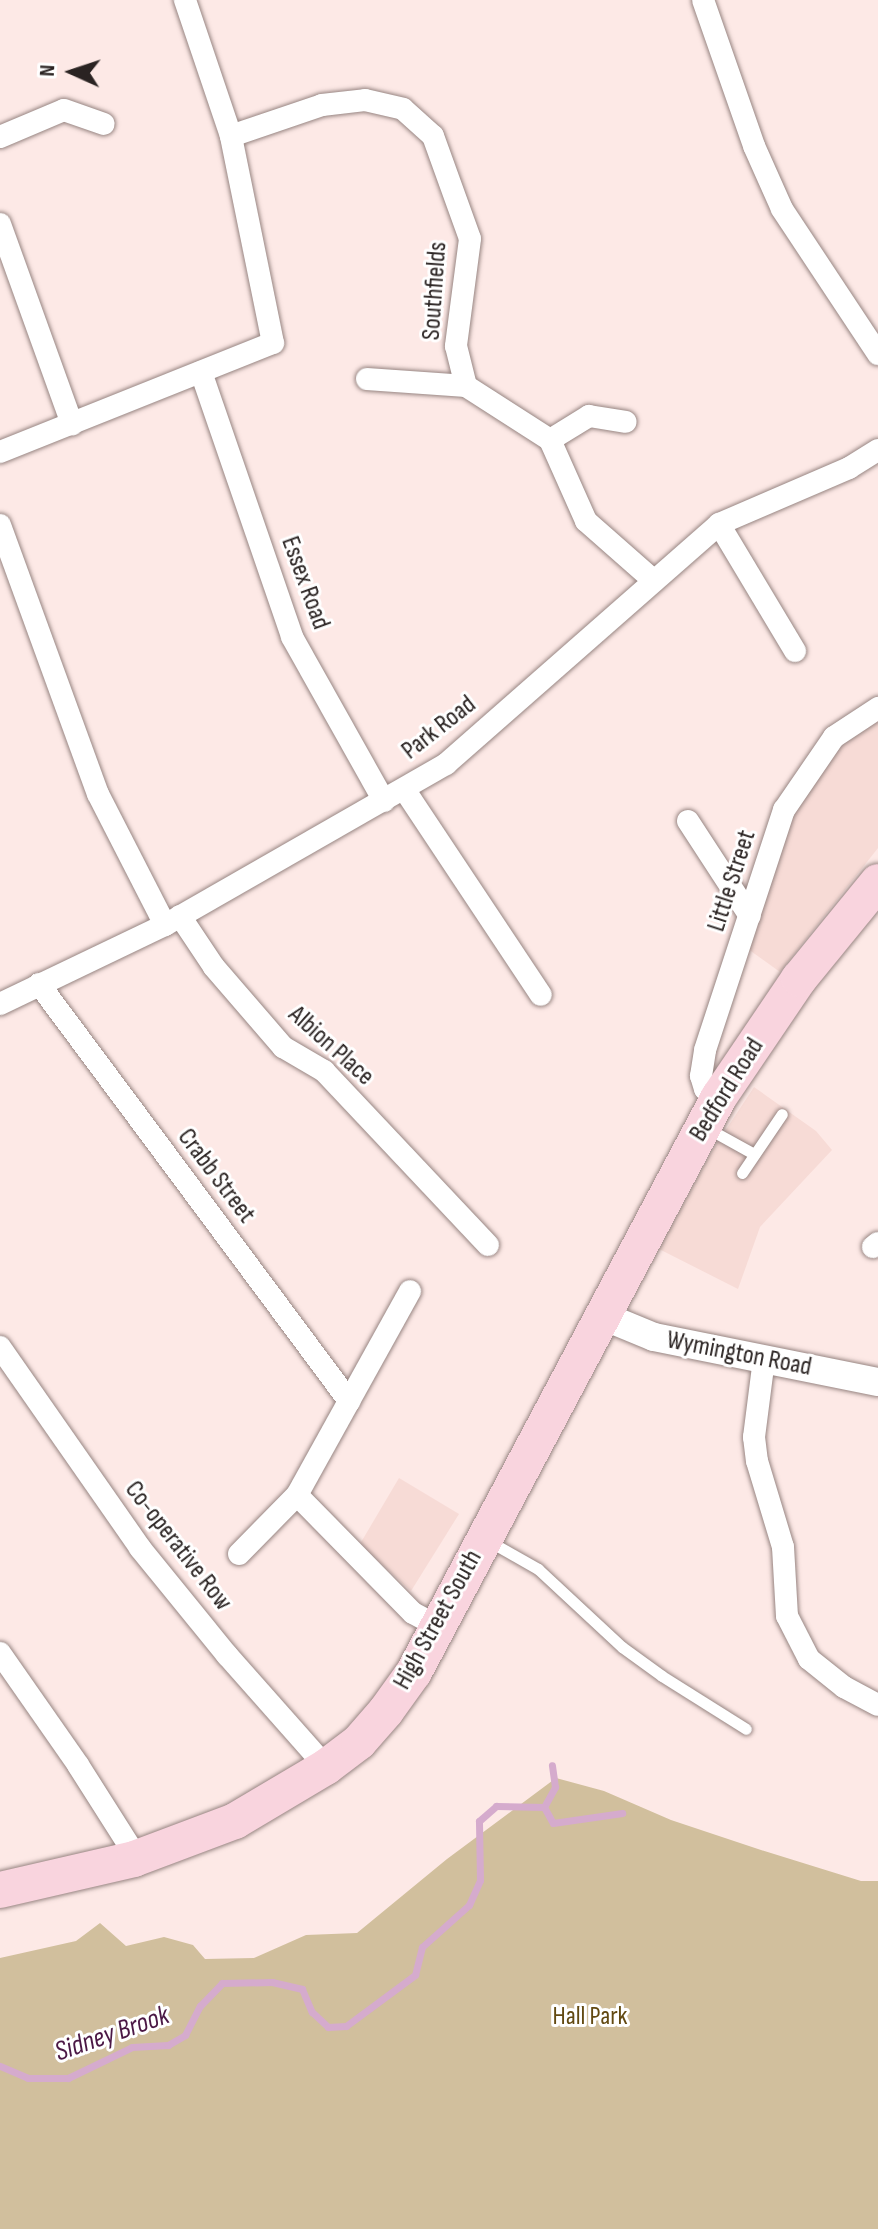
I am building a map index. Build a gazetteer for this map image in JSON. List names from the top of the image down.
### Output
{
  "streets": {
    "main road": ["Bedford Road", "High Street South"],
    "street": [
      "Southfields",
      "Essex Road",
      "Park Road",
      "Little Street",
      "Albion Place",
      "Crabb Street",
      "Wymington Road",
      "Co-operative Row"
    ]
  },
  "crossings": [
    ["Essex Road", "Park Road"],
    ["Park Road", "Albion Place"],
    ["Park Road", "Crabb Street"],
    ["Little Street", "Bedford Road"],
    ["Bedford Road", "Wymington Road"],
    ["Bedford Road", "High Street South"],
    ["Wymington Road", "High Street South"],
    ["Co-operative Row", "High Street South"]
  ],
  "water": ["Sidney Brook"],
  "parks": ["Hall Park"],
  "north": "left"
}
